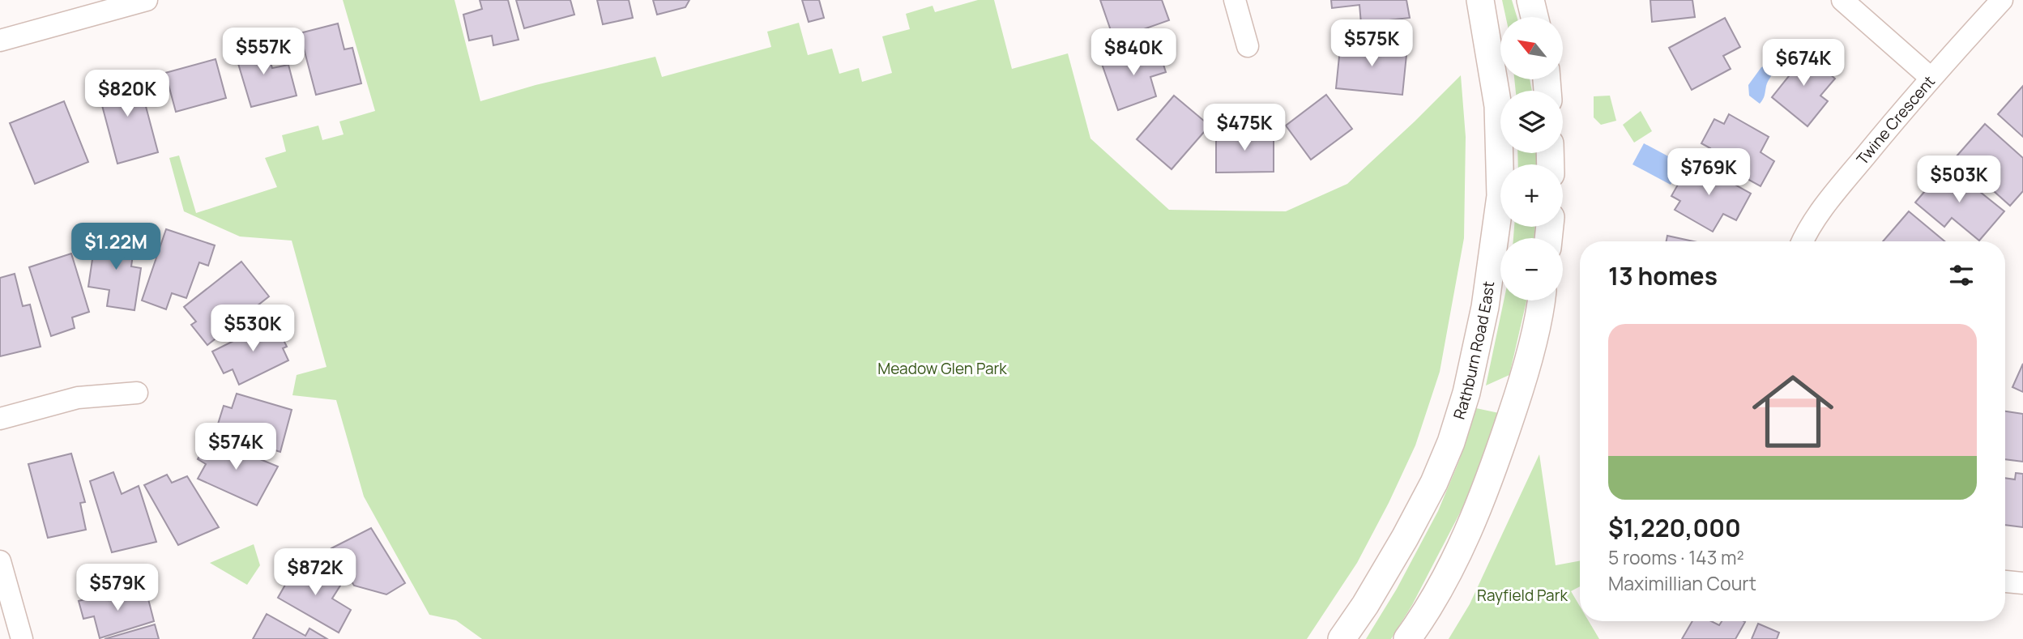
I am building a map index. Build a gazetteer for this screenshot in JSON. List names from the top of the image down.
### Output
{
  "streets": {
    "street": ["Twine Crescent", "Rathburn Road East"]
  },
  "parks": ["Meadow Glen Park", "Rayfield Park"],
  "north": "top left",
  "page": {
    "map_buttons": ["+", "−"],
    "price": [
      "$575K",
      "$557K",
      "$840K",
      "$674K",
      "$820K",
      "$475K",
      "$769K",
      "$503K",
      "$1.22M",
      "$530K",
      "$574K",
      "$872K",
      "$579K"
    ],
    "heading": "13 homes",
    "list": [
      {
        "name": "$1,220,000",
        "note": "5 rooms · 143 m² · Maximillian Court"
      }
    ]
  }
}
